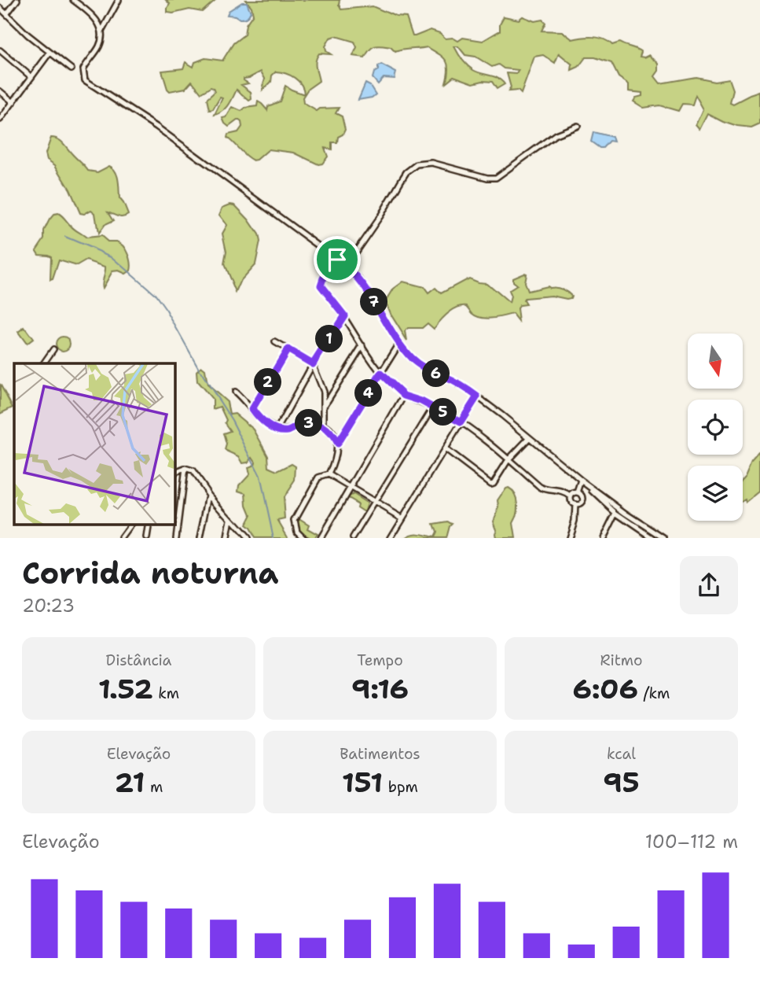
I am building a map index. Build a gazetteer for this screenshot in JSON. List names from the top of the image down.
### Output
{
  "north": "bottom",
  "page": {
    "pins": [
      "7",
      "1",
      "6",
      "2",
      "4",
      "5",
      "3"
    ],
    "heading": ["Corrida noturna", "20:23"],
    "stats": [
      ["Distância", "1.52 km"],
      ["Tempo", "9:16"],
      ["Ritmo", "6:06 /km"],
      ["Elevação", "21 m"],
      ["Batimentos", "151 bpm"],
      ["kcal", "95"]
    ],
    "chart": ["Elevação", "100–112 m"]
  }
}
